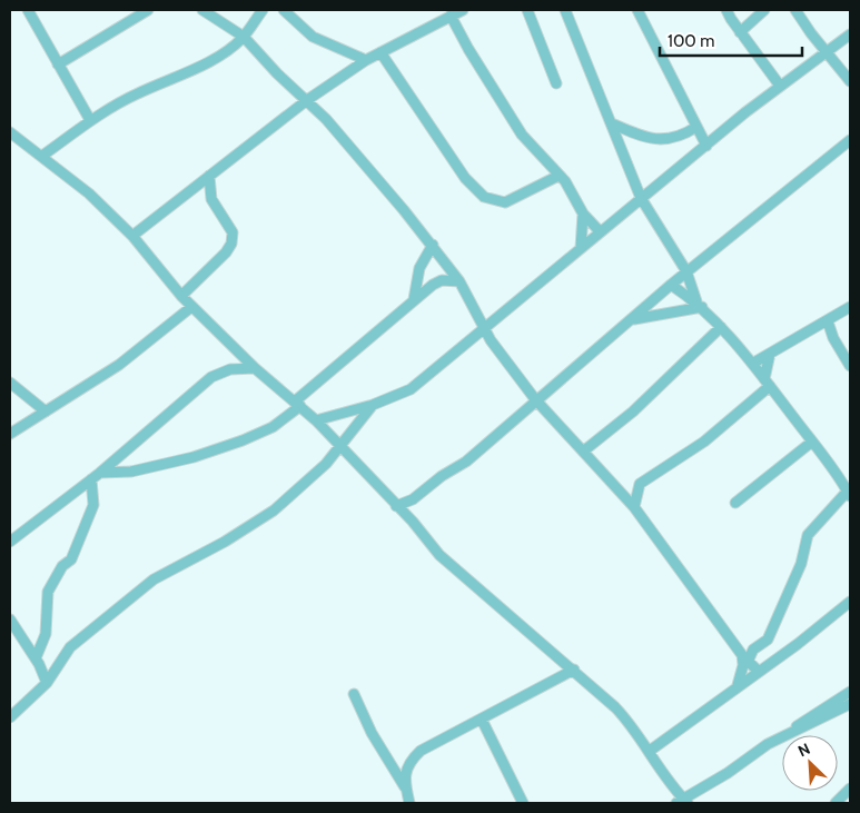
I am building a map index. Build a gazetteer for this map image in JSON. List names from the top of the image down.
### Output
{
  "scale_bar": "100 m",
  "north": "top left"
}
